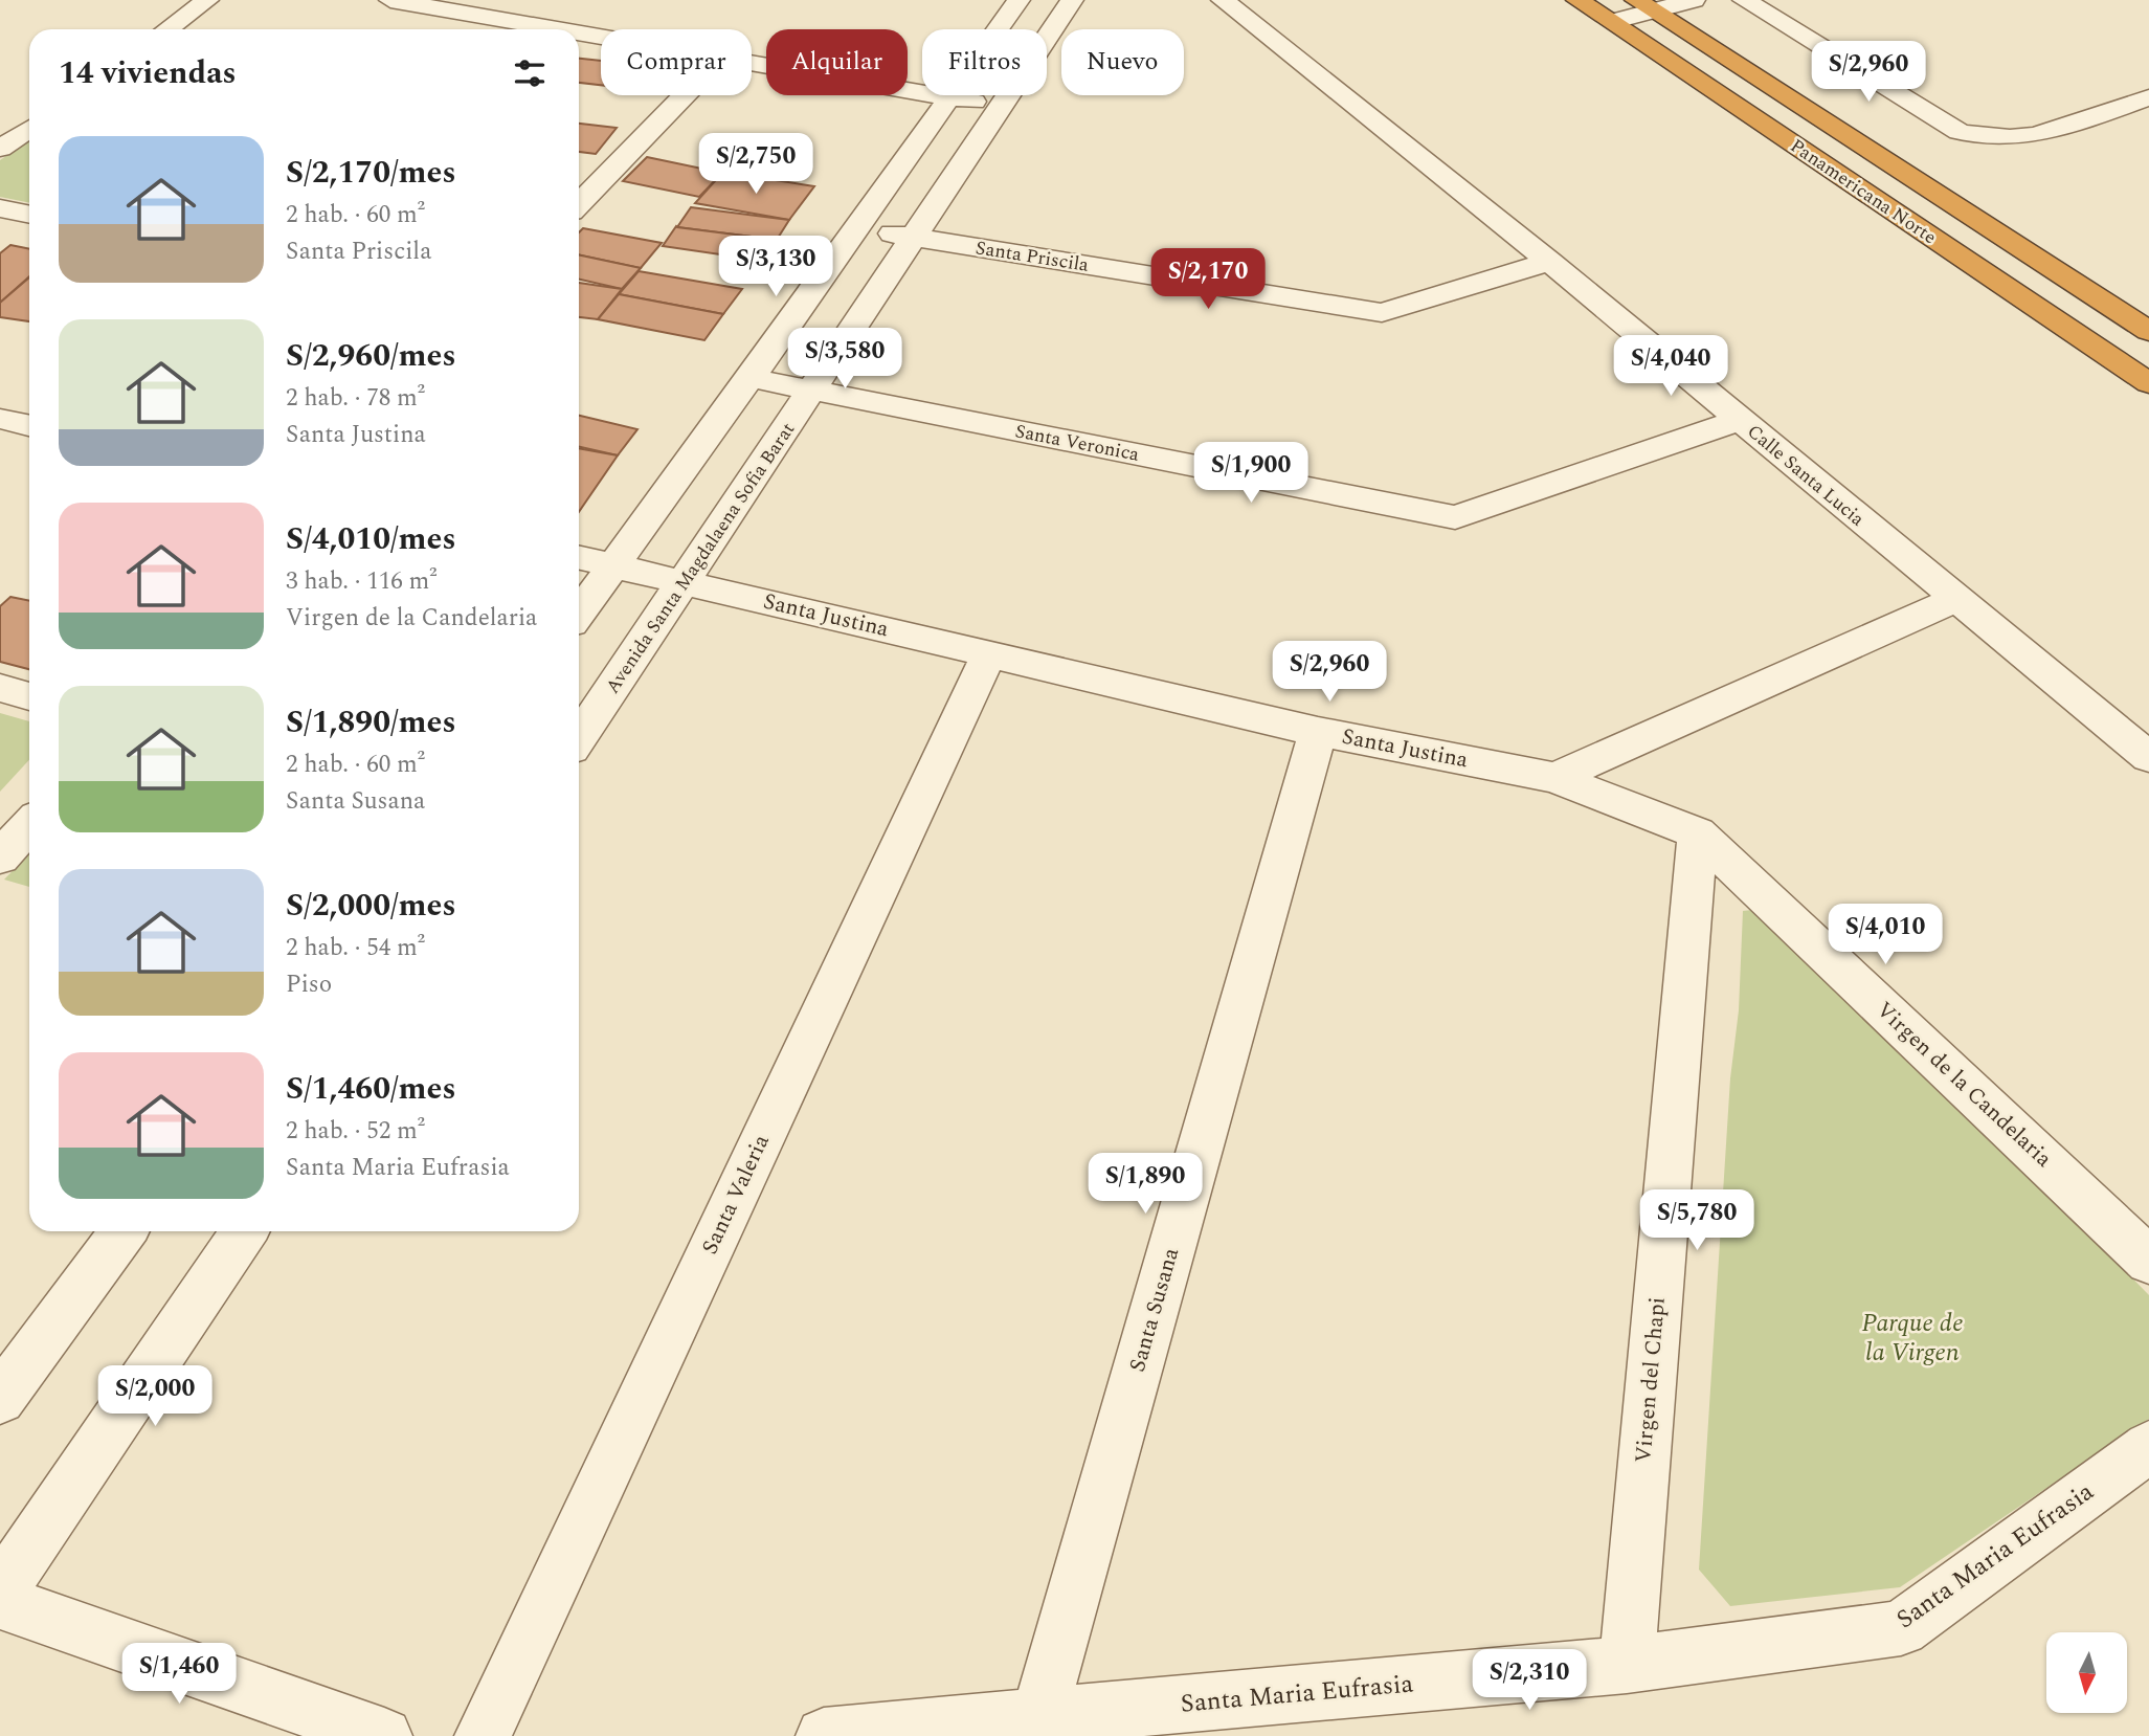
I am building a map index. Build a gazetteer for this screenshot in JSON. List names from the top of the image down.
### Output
{
  "streets": {
    "highway": ["Panamericana Norte"],
    "street": [
      "Santa Priscila",
      "Santa Veronica",
      "Calle Santa Lucia",
      "Avenida Santa Magdalaena Sofia Barat",
      "Santa Justina",
      "Virgen de la Candelaria",
      "Santa Valeria",
      "Santa Susana",
      "Virgen del Chapi",
      "Santa Maria Eufrasia"
    ]
  },
  "crossings": [
    ["Santa Priscila", "Calle Santa Lucia"],
    ["Santa Priscila", "Avenida Santa Magdalaena Sofia Barat"],
    ["Santa Veronica", "Calle Santa Lucia"],
    ["Santa Veronica", "Avenida Santa Magdalaena Sofia Barat"],
    ["Avenida Santa Magdalaena Sofia Barat", "Santa Justina"],
    ["Santa Justina", "Virgen de la Candelaria"],
    ["Santa Justina", "Santa Valeria"],
    ["Santa Justina", "Santa Susana"],
    ["Virgen de la Candelaria", "Virgen del Chapi"],
    ["Santa Susana", "Santa Maria Eufrasia"],
    ["Virgen del Chapi", "Santa Maria Eufrasia"]
  ],
  "parks": ["Parque de la Virgen"],
  "north": "bottom",
  "page": {
    "chip": [
      "Comprar",
      "Alquilar",
      "Filtros",
      "Nuevo"
    ],
    "heading": "14 viviendas",
    "price": [
      "S/2,960",
      "S/2,750",
      "S/3,130",
      "S/2,170",
      "S/3,580",
      "S/4,040",
      "S/1,900",
      "S/2,960",
      "S/4,010",
      "S/1,890",
      "S/5,780",
      "S/2,000",
      "S/1,460",
      "S/2,310"
    ],
    "list": [
      {
        "name": "S/2,170/mes",
        "note": "2 hab. · 60 m² · Santa Priscila"
      },
      {
        "name": "S/2,960/mes",
        "note": "2 hab. · 78 m² · Santa Justina"
      },
      {
        "name": "S/4,010/mes",
        "note": "3 hab. · 116 m² · Virgen de la Candelaria"
      },
      {
        "name": "S/1,890/mes",
        "note": "2 hab. · 60 m² · Santa Susana"
      },
      {
        "name": "S/2,000/mes",
        "note": "2 hab. · 54 m² · Piso"
      },
      {
        "name": "S/1,460/mes",
        "note": "2 hab. · 52 m² · Santa Maria Eufrasia"
      }
    ]
  }
}
